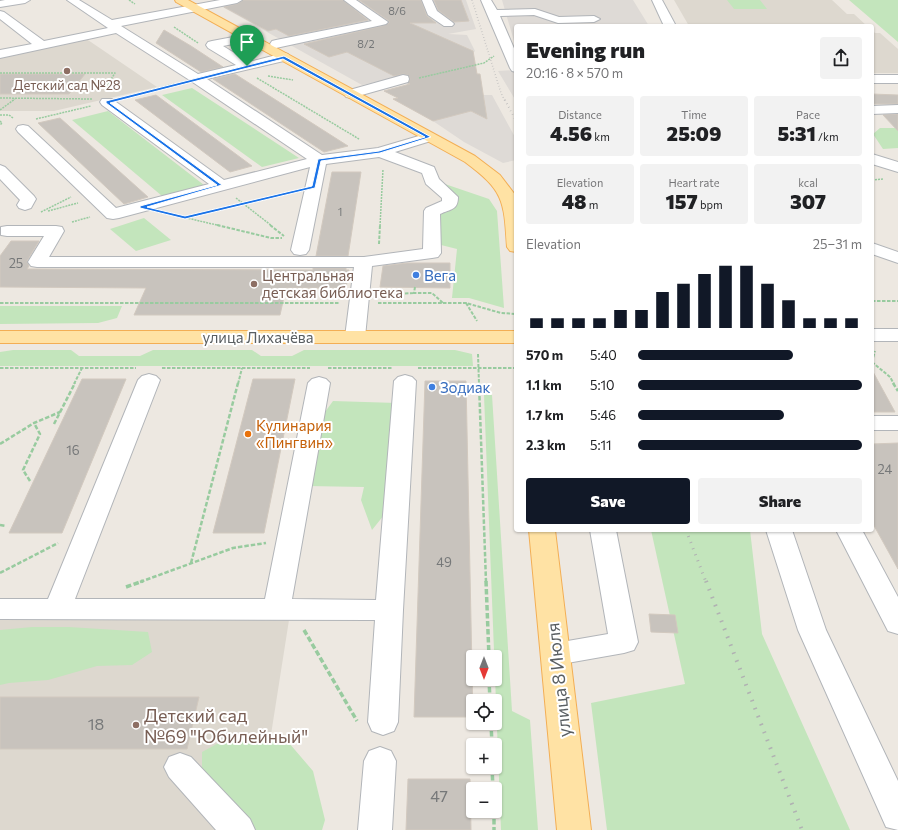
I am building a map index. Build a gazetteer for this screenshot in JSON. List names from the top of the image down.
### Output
{
  "streets": {
    "main road": ["улица Лихачёва", "улица 8 Июля"]
  },
  "places": [
    "Детский сад №28",
    "Вега",
    "Центральная детская библиотека",
    "Зодиак",
    "Кулинария «Пингвин»",
    "Детский сад №69 \"Юбилейный\""
  ],
  "house_numbers": [
    "8/6",
    "8/2",
    "1",
    "25",
    "16",
    "24",
    "49",
    "18",
    "47"
  ],
  "north": "bottom",
  "page": {
    "heading": ["Evening run", "20:16 · 8 × 570 m"],
    "stats": [
      ["Distance", "4.56 km"],
      ["Time", "25:09"],
      ["Pace", "5:31 /km"],
      ["Elevation", "48 m"],
      ["Heart rate", "157 bpm"],
      ["kcal", "307"]
    ],
    "chart": ["Elevation", "25–31 m"],
    "list": [
      {
        "name": "570 m",
        "note": "5:40"
      },
      {
        "name": "1.1 km",
        "note": "5:10"
      },
      {
        "name": "1.7 km",
        "note": "5:46"
      },
      {
        "name": "2.3 km",
        "note": "5:11"
      }
    ],
    "buttons": ["Save", "Share"],
    "map_buttons": ["+", "−"]
  }
}
